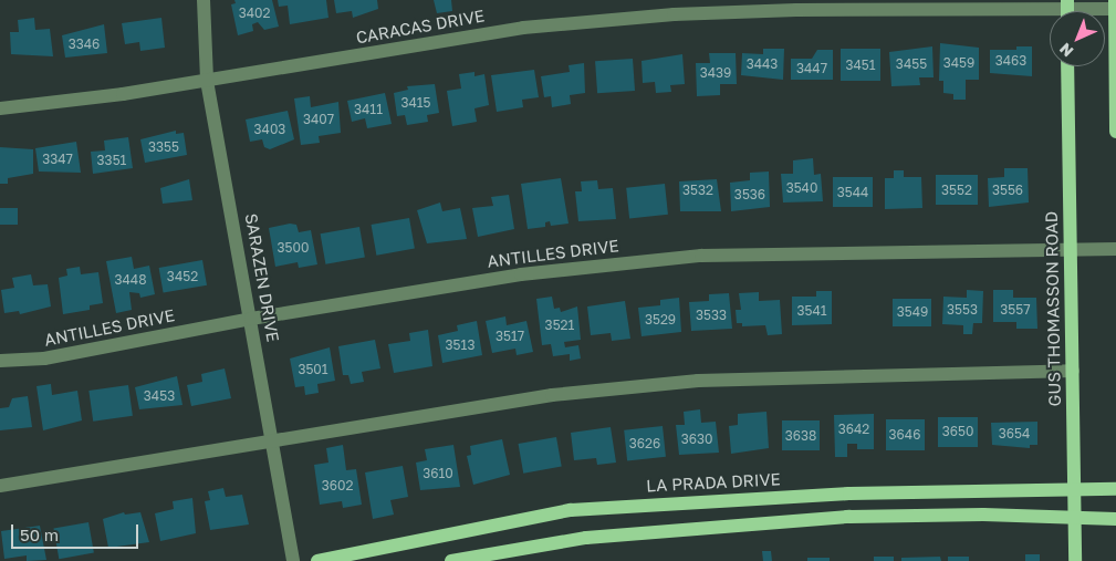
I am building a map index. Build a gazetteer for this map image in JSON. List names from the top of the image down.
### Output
{
  "streets": {
    "main road": ["GUS THOMASSON ROAD", "LA PRADA DRIVE"],
    "street": ["CARACAS DRIVE", "ANTILLES DRIVE", "SARAZEN DRIVE"]
  },
  "crossings": [
    ["CARACAS DRIVE", "SARAZEN DRIVE"],
    ["ANTILLES DRIVE", "SARAZEN DRIVE"],
    ["ANTILLES DRIVE", "GUS THOMASSON ROAD"],
    ["GUS THOMASSON ROAD", "LA PRADA DRIVE"]
  ],
  "house_numbers": [
    "3402",
    "3346",
    "3463",
    "3459",
    "3443",
    "3455",
    "3451",
    "3447",
    "3439",
    "3415",
    "3411",
    "3407",
    "3403",
    "3355",
    "3347",
    "3351",
    "3540",
    "3532",
    "3552",
    "3556",
    "3544",
    "3536",
    "3500",
    "3452",
    "3448",
    "3553",
    "3557",
    "3541",
    "3549",
    "3533",
    "3529",
    "3521",
    "3517",
    "3513",
    "3501",
    "3453",
    "3642",
    "3650",
    "3654",
    "3646",
    "3638",
    "3630",
    "3626",
    "3610",
    "3602"
  ],
  "scale_bar": "50 m",
  "north": "bottom left"
}
